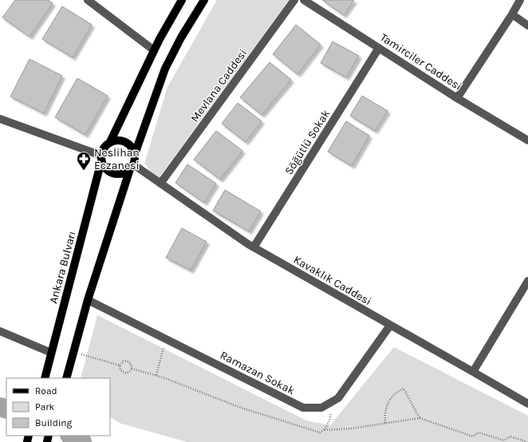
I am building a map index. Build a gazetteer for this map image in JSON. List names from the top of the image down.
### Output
{
  "streets": {
    "main road": ["Ankara Bulvarı"],
    "street": [
      "Tamirciler Caddesi",
      "Mevlana Caddesi",
      "Söğütlü Sokak",
      "Kavaklık Caddesi",
      "Ramazan Sokak"
    ]
  },
  "crossings": [
    ["Tamirciler Caddesi", "Söğütlü Sokak"],
    ["Mevlana Caddesi", "Kavaklık Caddesi"],
    ["Söğütlü Sokak", "Kavaklık Caddesi"],
    ["Ankara Bulvarı", "Kavaklık Caddesi"],
    ["Kavaklık Caddesi", "Ramazan Sokak"]
  ],
  "places": {
    "pharmacy": ["Neslihan Eczanesi"]
  },
  "legend": ["Road", "Park", "Building"]
}
